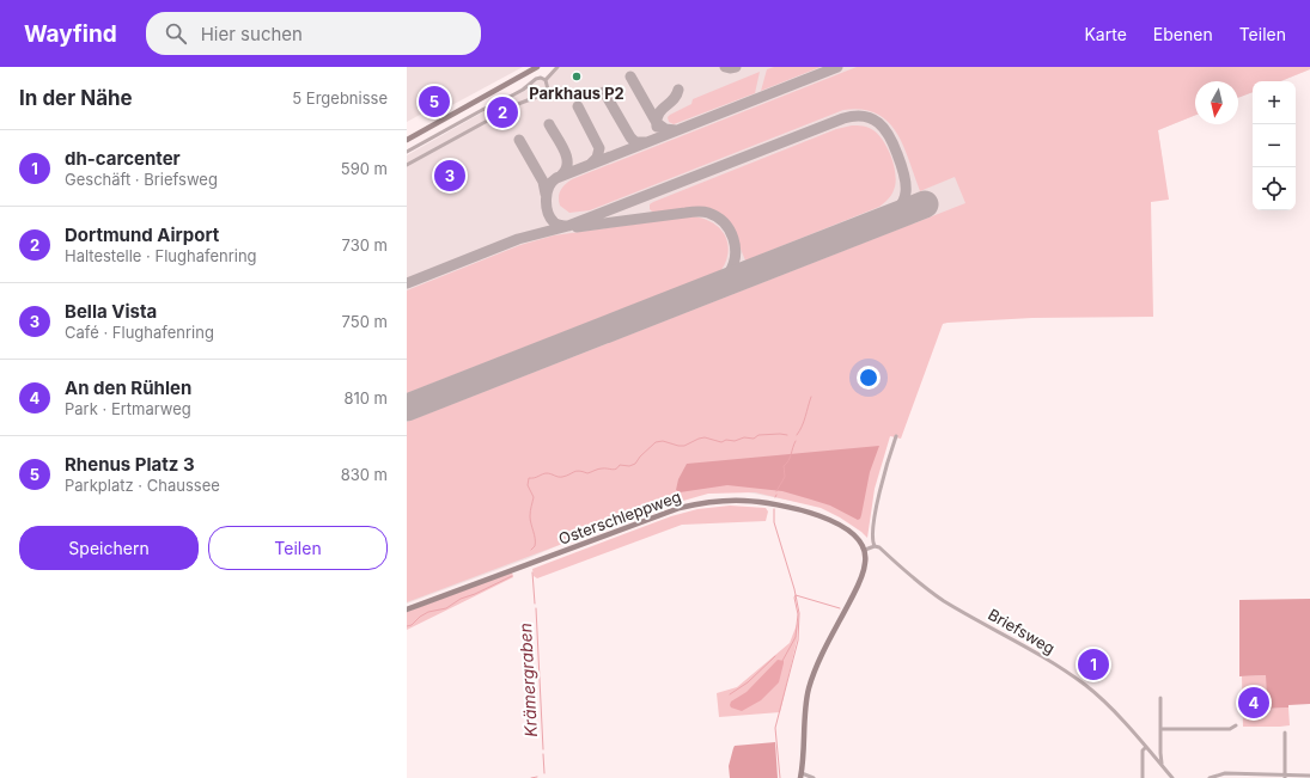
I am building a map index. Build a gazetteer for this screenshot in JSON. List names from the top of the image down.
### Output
{
  "streets": {
    "street": ["Osterschleppweg", "Briefsweg"]
  },
  "water": ["Krämergraben"],
  "places": ["Parkhaus P2"],
  "north": "bottom",
  "page": {
    "header": "Wayfind",
    "search": "Hier suchen",
    "nav": ["Karte", "Ebenen", "Teilen"],
    "heading": ["In der Nähe", "5 Ergebnisse"],
    "map_buttons": ["+", "−"],
    "pins": [
      "5",
      "2",
      "3",
      "1",
      "4"
    ],
    "list": [
      {
        "mark": "1",
        "name": "dh-carcenter",
        "note": "Geschäft · Briefsweg",
        "value": "590 m"
      },
      {
        "mark": "2",
        "name": "Dortmund Airport",
        "note": "Haltestelle · Flughafenring",
        "value": "730 m"
      },
      {
        "mark": "3",
        "name": "Bella Vista",
        "note": "Café · Flughafenring",
        "value": "750 m"
      },
      {
        "mark": "4",
        "name": "An den Rühlen",
        "note": "Park · Ertmarweg",
        "value": "810 m"
      },
      {
        "mark": "5",
        "name": "Rhenus Platz 3",
        "note": "Parkplatz · Chaussee",
        "value": "830 m"
      }
    ],
    "buttons": ["Speichern", "Teilen"]
  }
}
